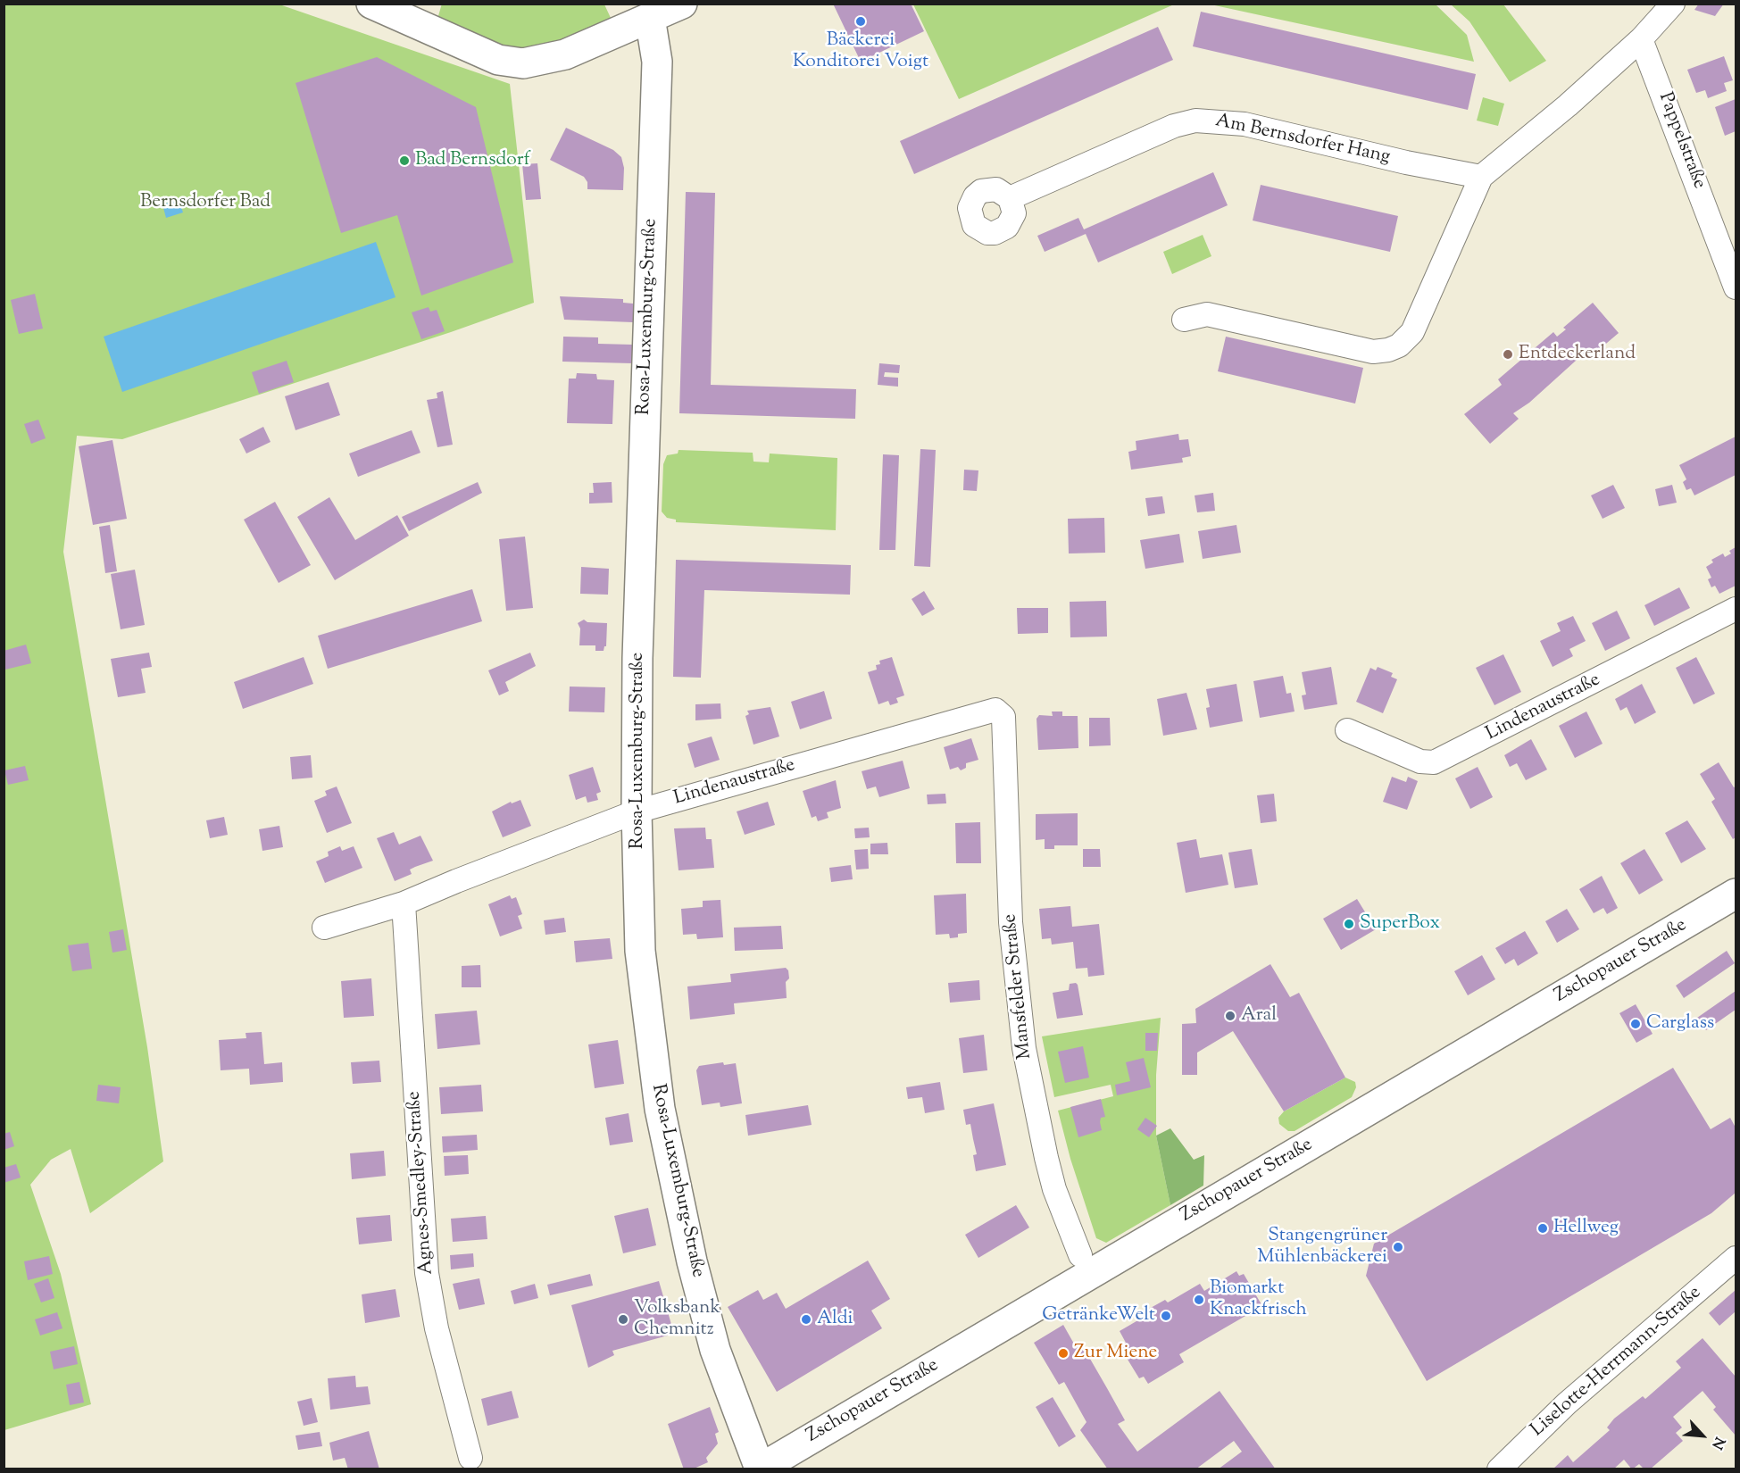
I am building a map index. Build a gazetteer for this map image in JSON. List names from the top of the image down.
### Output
{
  "streets": {
    "street": [
      "Am Bernsdorfer Hang",
      "Pappelstraße",
      "Rosa-Luxemburg-Straße",
      "Lindenaustraße",
      "Zschopauer Straße",
      "Mansfelder Straße",
      "Agnes-Smedley-Straße",
      "Liselotte-Herrmann-Straße"
    ]
  },
  "crossings": [
    ["Rosa-Luxemburg-Straße", "Lindenaustraße"],
    ["Rosa-Luxemburg-Straße", "Zschopauer Straße"],
    ["Lindenaustraße", "Mansfelder Straße"],
    ["Lindenaustraße", "Agnes-Smedley-Straße"]
  ],
  "parks": ["Bernsdorfer Bad"],
  "places": [
    "Bäckerei Konditorei Voigt",
    "Bad Bernsdorf",
    "Entdeckerland",
    "SuperBox",
    "Aral",
    "Carglass",
    "Hellweg",
    "Stangengrüner Mühlenbäckerei",
    "Biomarkt Knackfrisch",
    "GetränkeWelt",
    "Volksbank Chemnitz",
    "Aldi",
    "Zur Miene"
  ],
  "north": "bottom right"
}
